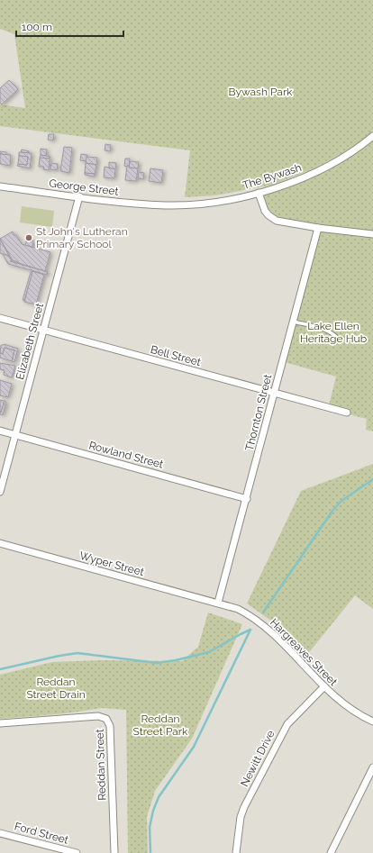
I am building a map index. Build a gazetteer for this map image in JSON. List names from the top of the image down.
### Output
{
  "streets": {
    "street": [
      "The Bywash",
      "George Street",
      "Elizabeth Street",
      "Bell Street",
      "Thornton Street",
      "Rowland Street",
      "Wyper Street",
      "Hargreaves Street",
      "Newitt Drive",
      "Reddan Street",
      "Ford Street"
    ]
  },
  "crossings": [
    ["The Bywash", "George Street"],
    ["George Street", "Elizabeth Street"],
    ["Elizabeth Street", "Bell Street"],
    ["Elizabeth Street", "Rowland Street"],
    ["Bell Street", "Thornton Street"],
    ["Thornton Street", "Rowland Street"],
    ["Thornton Street", "Wyper Street"],
    ["Thornton Street", "Hargreaves Street"],
    ["Wyper Street", "Hargreaves Street"],
    ["Hargreaves Street", "Newitt Drive"]
  ],
  "parks": [
    "Bywash Park",
    "Lake Ellen Heritage Hub",
    "Reddan Street Drain",
    "Reddan Street Park"
  ],
  "places": ["St John's Lutheran Primary School"],
  "scale_bar": "100 m"
}
